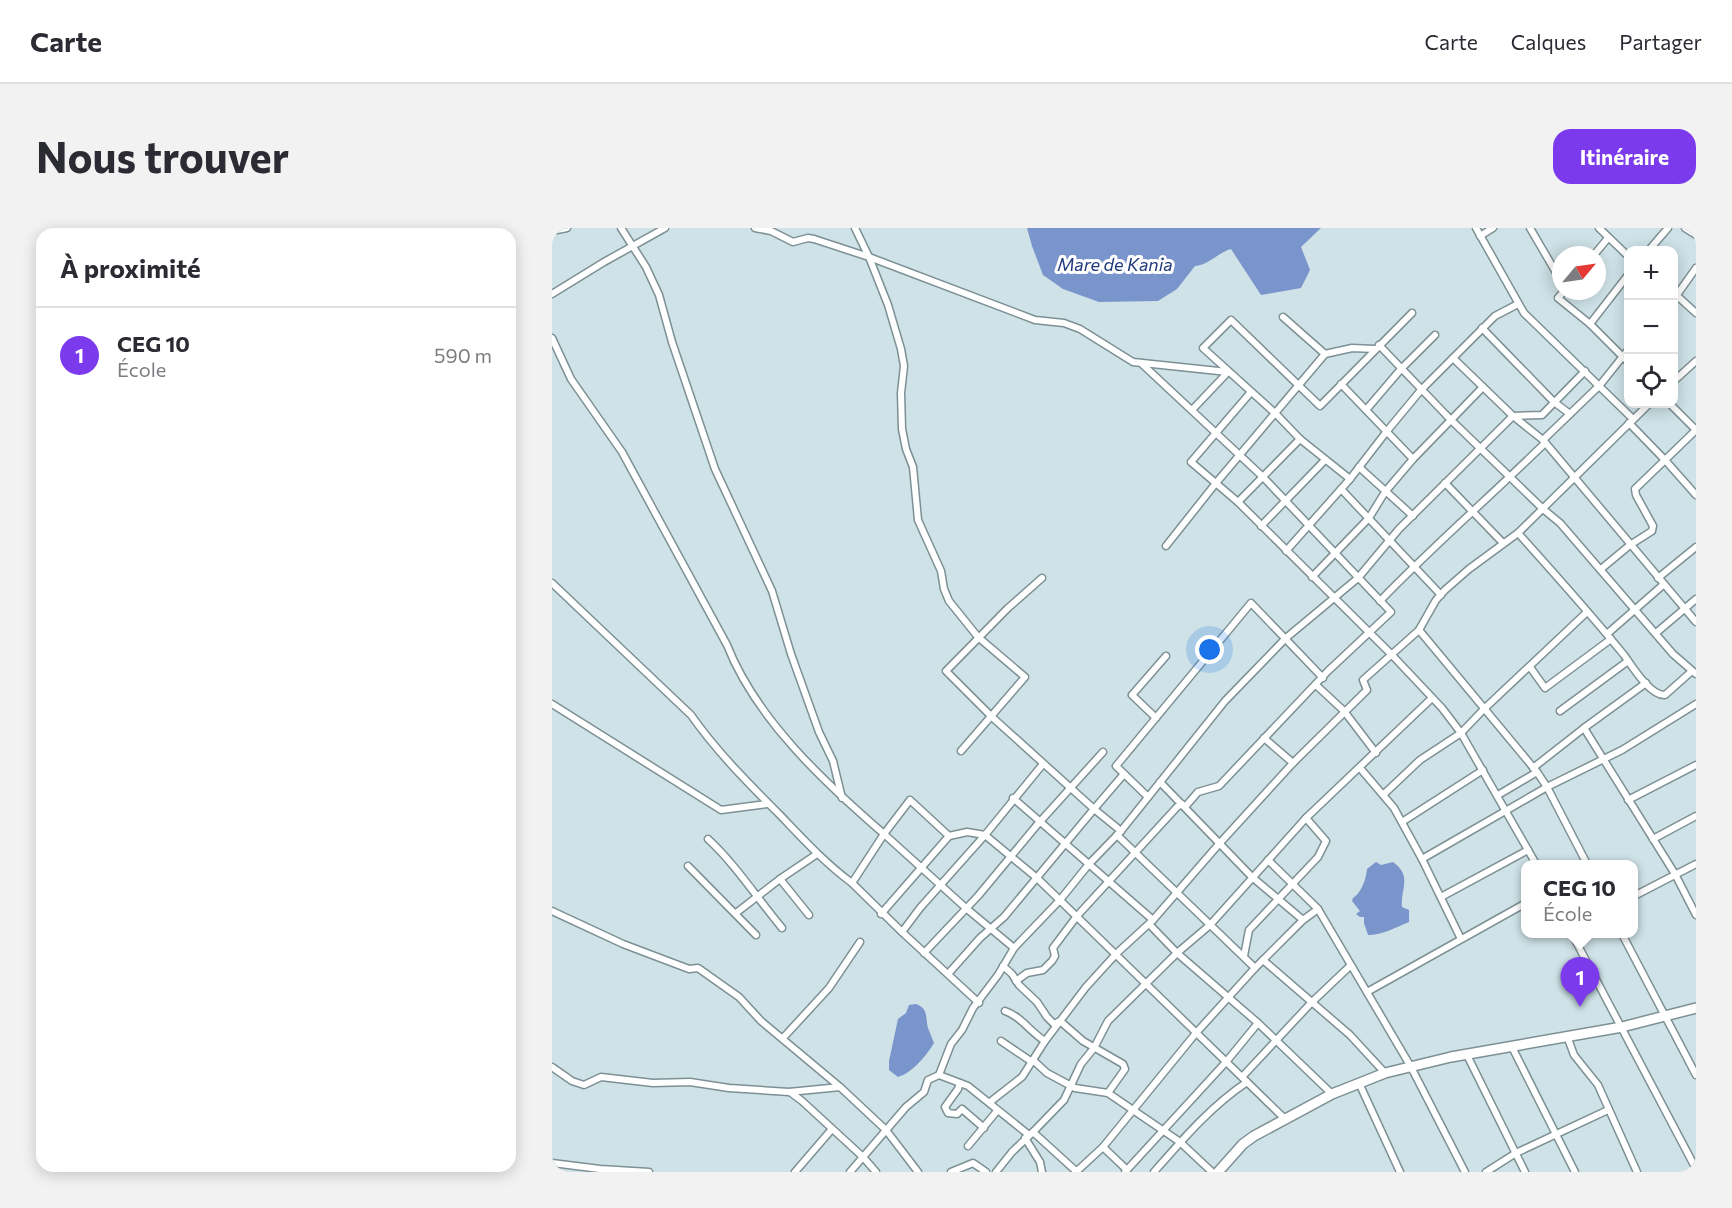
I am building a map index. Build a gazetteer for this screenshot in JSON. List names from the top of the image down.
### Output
{
  "water": ["Mare de Kania"],
  "north": "top right",
  "page": {
    "header": "Carte",
    "nav": ["Carte", "Calques", "Partager"],
    "buttons": "Itinéraire",
    "title": "Nous trouver",
    "heading": "À proximité",
    "map_buttons": ["+", "−"],
    "list": [
      {
        "mark": "1",
        "name": "CEG 10",
        "note": "École",
        "value": "590 m"
      }
    ],
    "popup": ["CEG 10", "École"],
    "pins": "1"
  }
}
